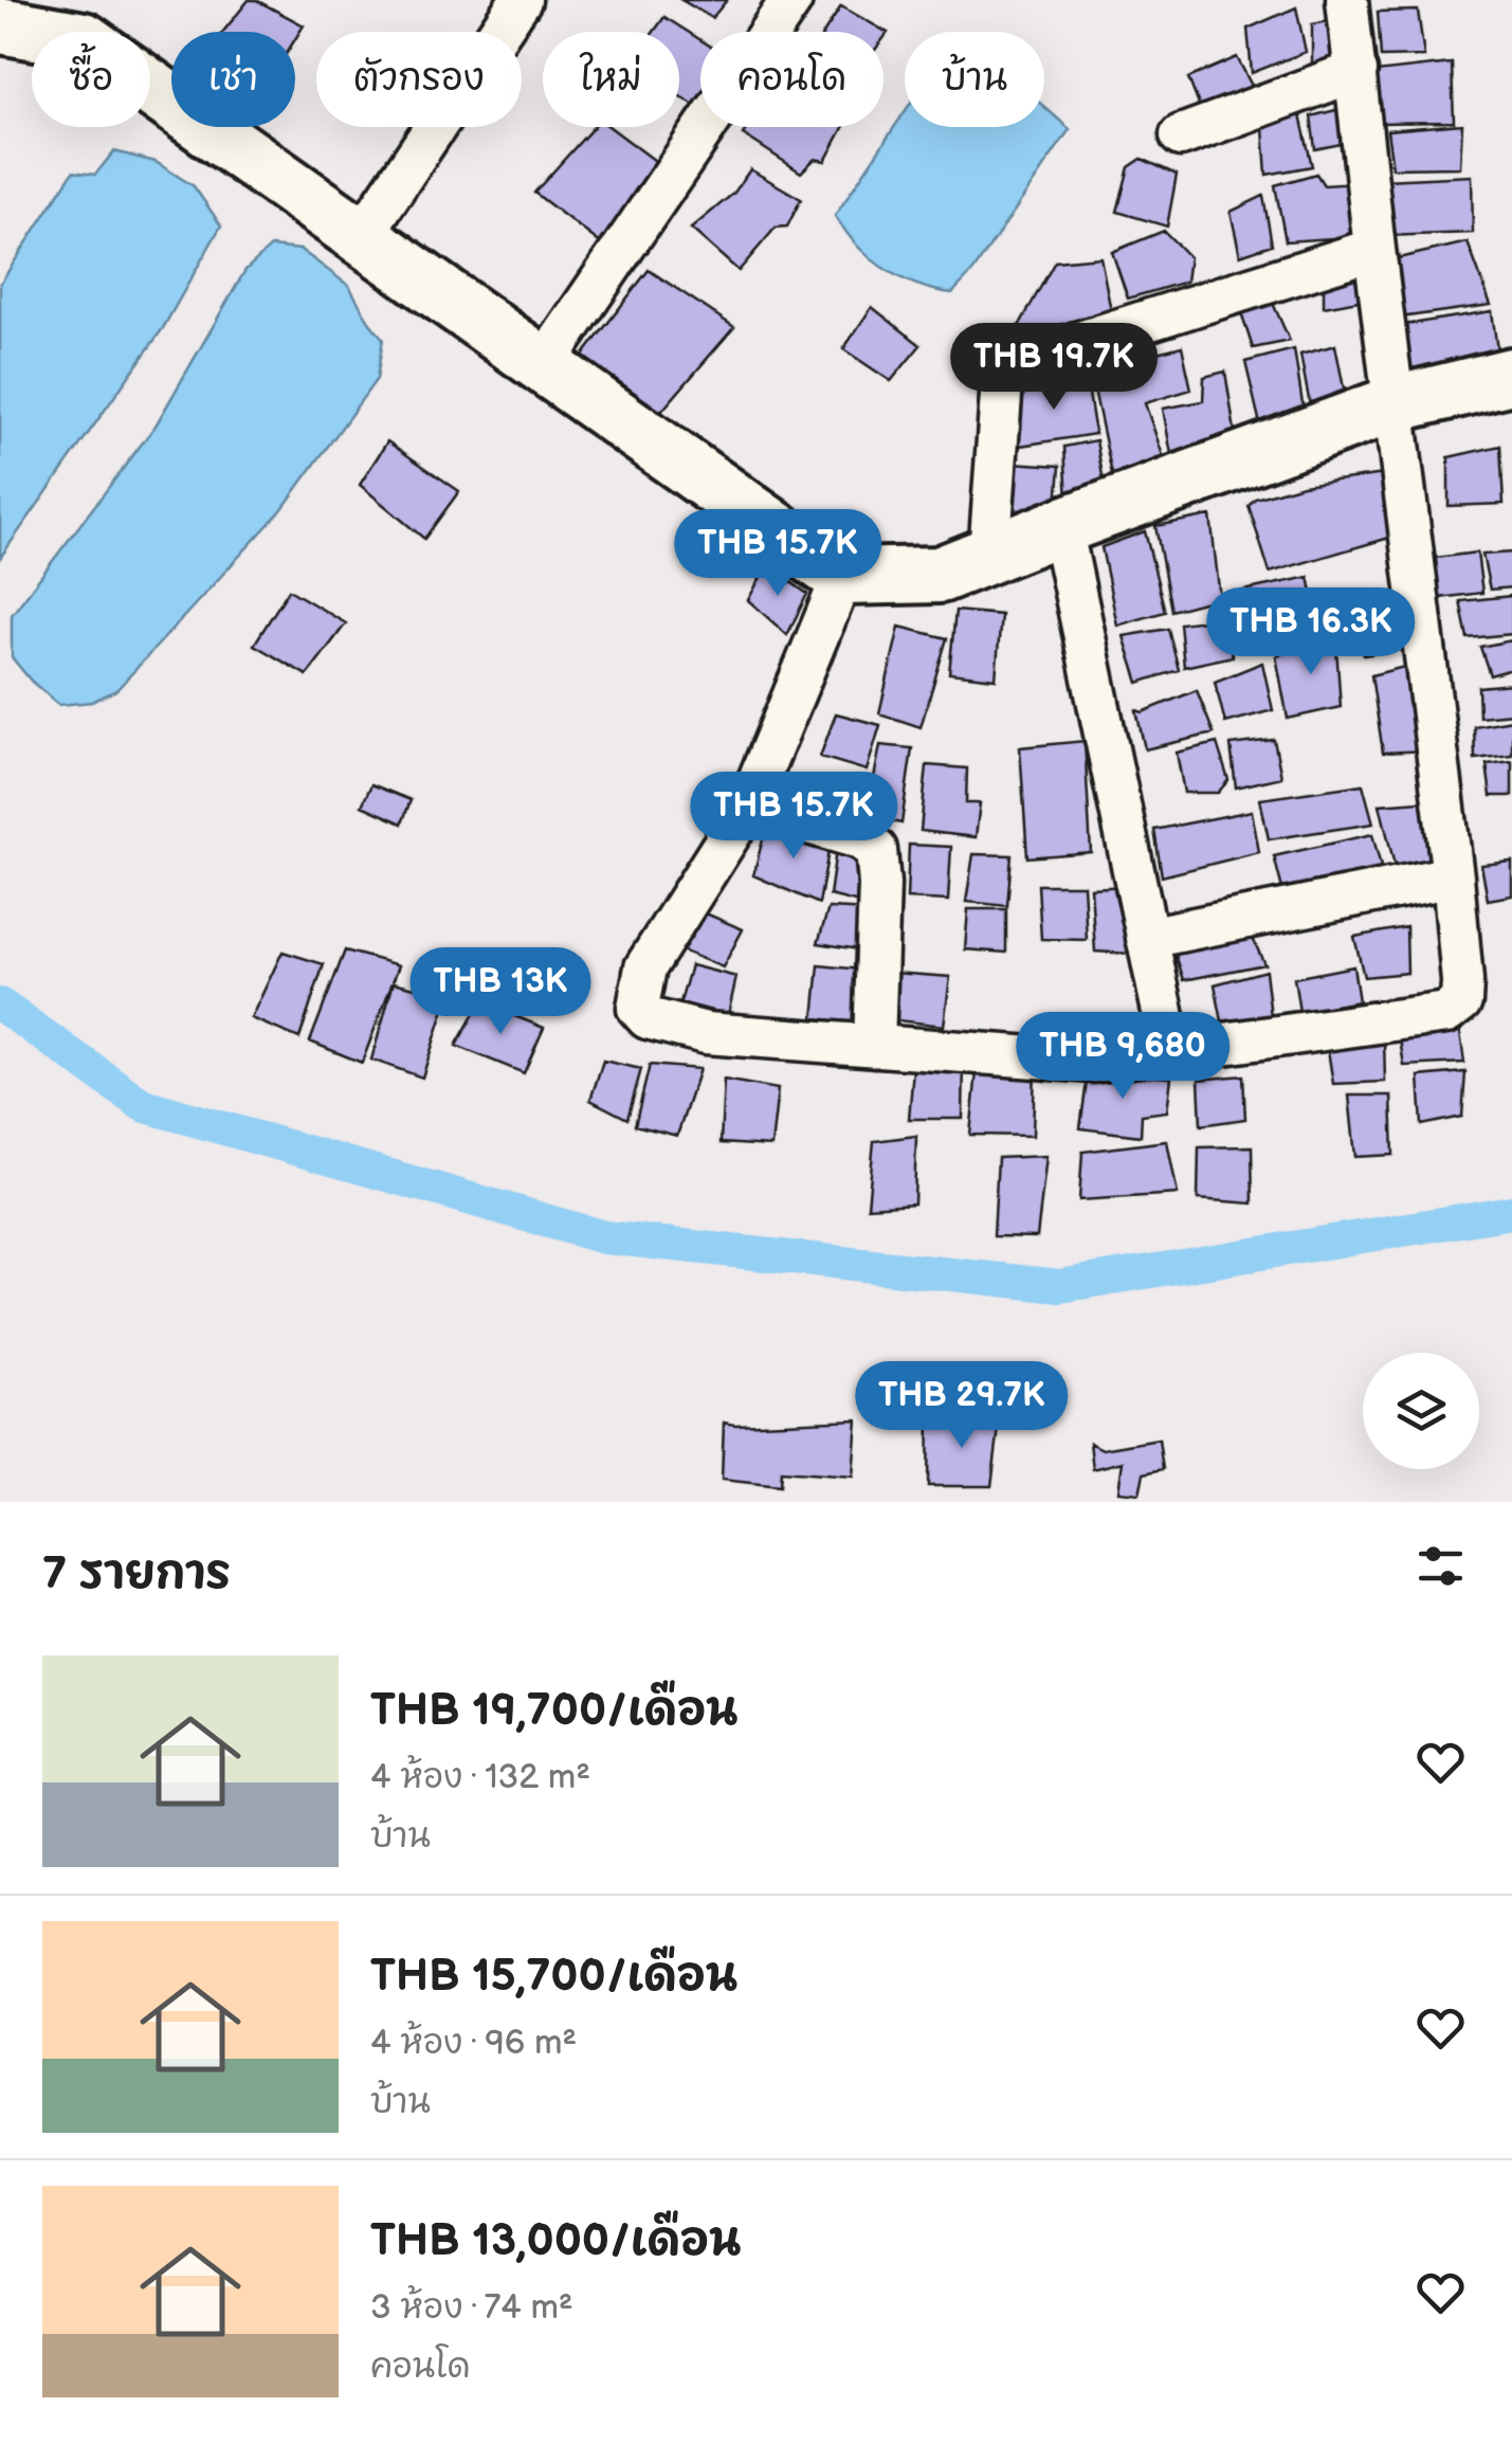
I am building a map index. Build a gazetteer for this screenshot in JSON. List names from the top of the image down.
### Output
{
  "page": {
    "chip": [
      "ซื้อ",
      "เช่า",
      "ตัวกรอง",
      "ใหม่",
      "คอนโด",
      "บ้าน"
    ],
    "price": [
      "THB 19.7K",
      "THB 15.7K",
      "THB 16.3K",
      "THB 15.7K",
      "THB 13K",
      "THB 9,680",
      "THB 29.7K"
    ],
    "heading": "7 รายการ",
    "list": [
      {
        "name": "THB 19,700/เดือน",
        "note": "4 ห้อง · 132 m² · บ้าน"
      },
      {
        "name": "THB 15,700/เดือน",
        "note": "4 ห้อง · 96 m² · บ้าน"
      },
      {
        "name": "THB 13,000/เดือน",
        "note": "3 ห้อง · 74 m² · คอนโด"
      }
    ]
  }
}
